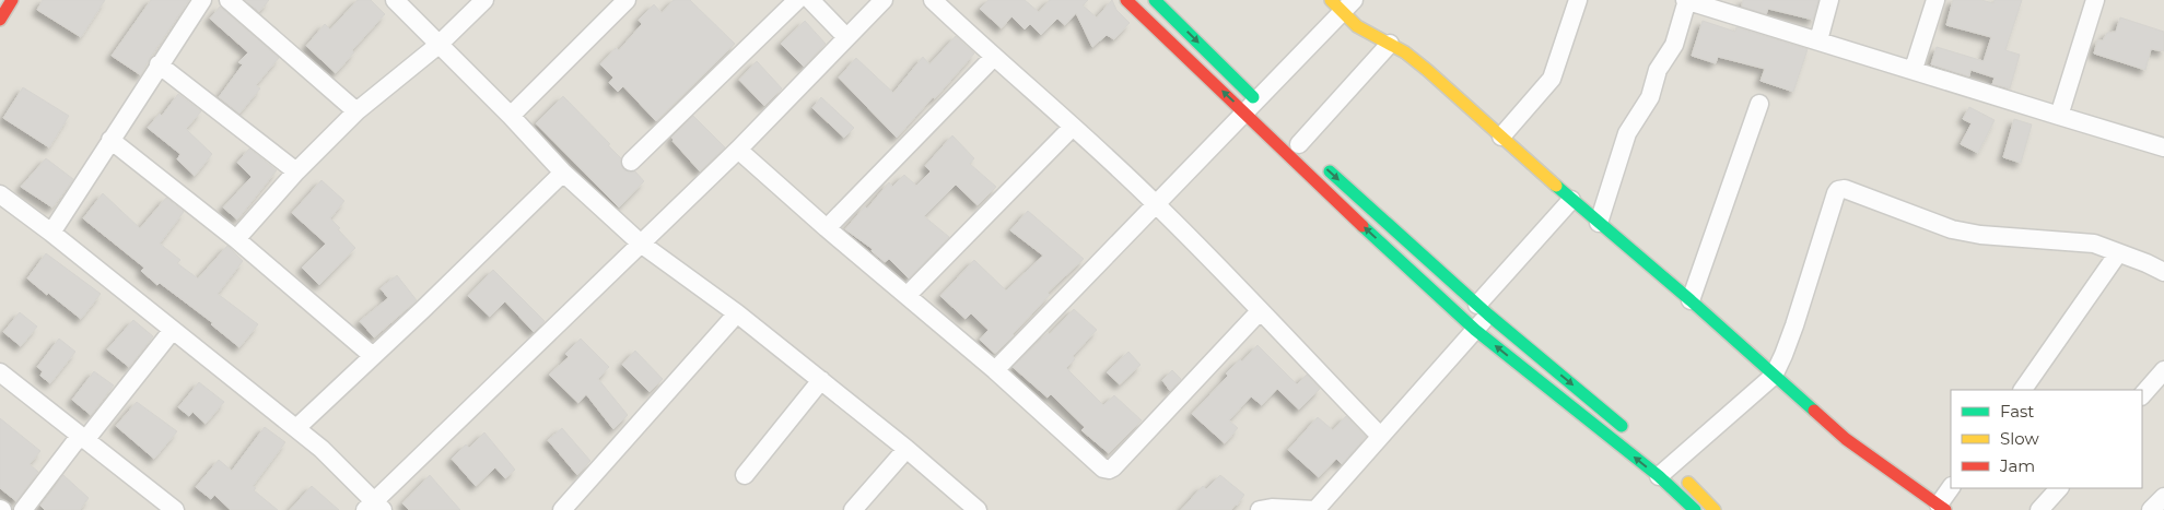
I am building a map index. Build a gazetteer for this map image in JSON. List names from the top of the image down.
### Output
{
  "legend": ["Fast", "Slow", "Jam"]
}
